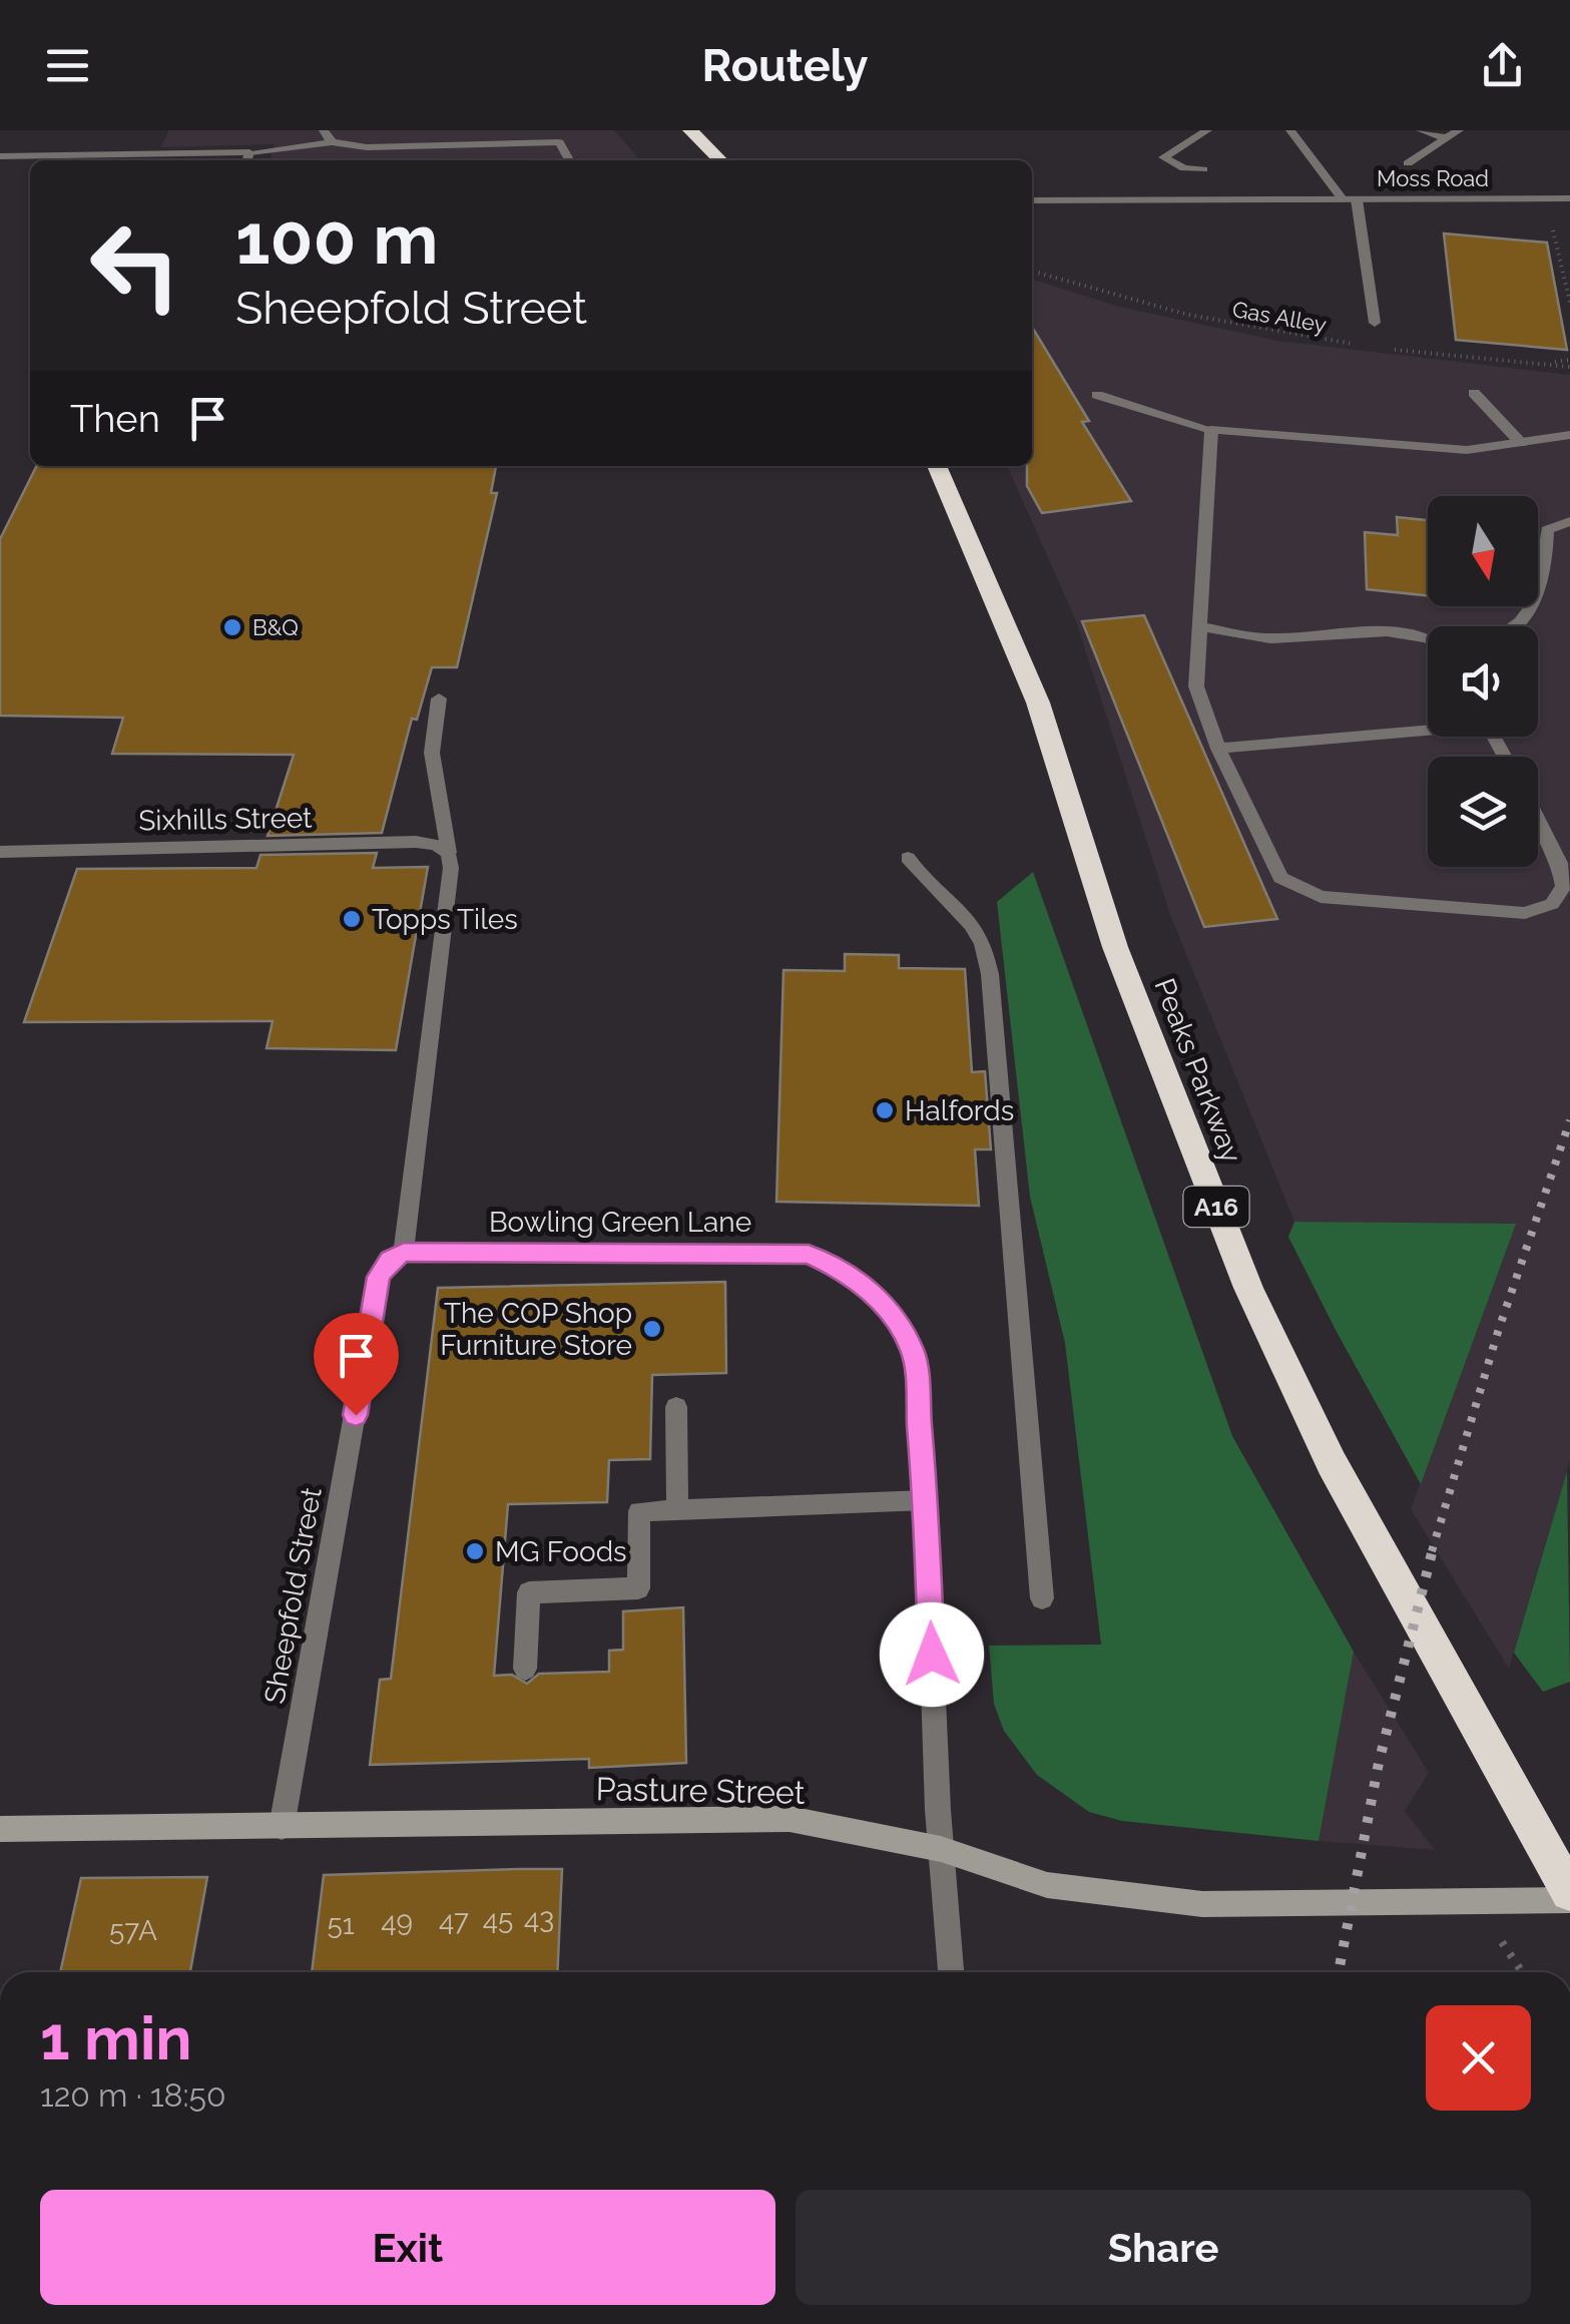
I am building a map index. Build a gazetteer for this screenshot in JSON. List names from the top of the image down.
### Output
{
  "streets": {
    "highway": ["Peaks Parkway", "A16"],
    "street": [
      "Moss Road",
      "Sixhills Street",
      "Bowling Green Lane",
      "Sheepfold Street",
      "Pasture Street"
    ],
    "path": ["Gas Alley"]
  },
  "crossings": [
    ["Sixhills Street", "Sheepfold Street"],
    ["Bowling Green Lane", "Sheepfold Street"],
    ["Bowling Green Lane", "Pasture Street"],
    ["Sheepfold Street", "Pasture Street"]
  ],
  "places": [
    "B&Q",
    "Topps Tiles",
    "Halfords",
    "The COP Shop Furniture Store",
    "MG Foods"
  ],
  "house_numbers": [
    "43",
    "45",
    "47",
    "49",
    "51",
    "57A"
  ],
  "north": "bottom",
  "page": {
    "header": "Routely",
    "turn": ["100 m", "Sheepfold Street"],
    "then": "Then",
    "heading": ["1 min", "120 m · 18:50"],
    "buttons": ["Exit", "Share"]
  }
}
